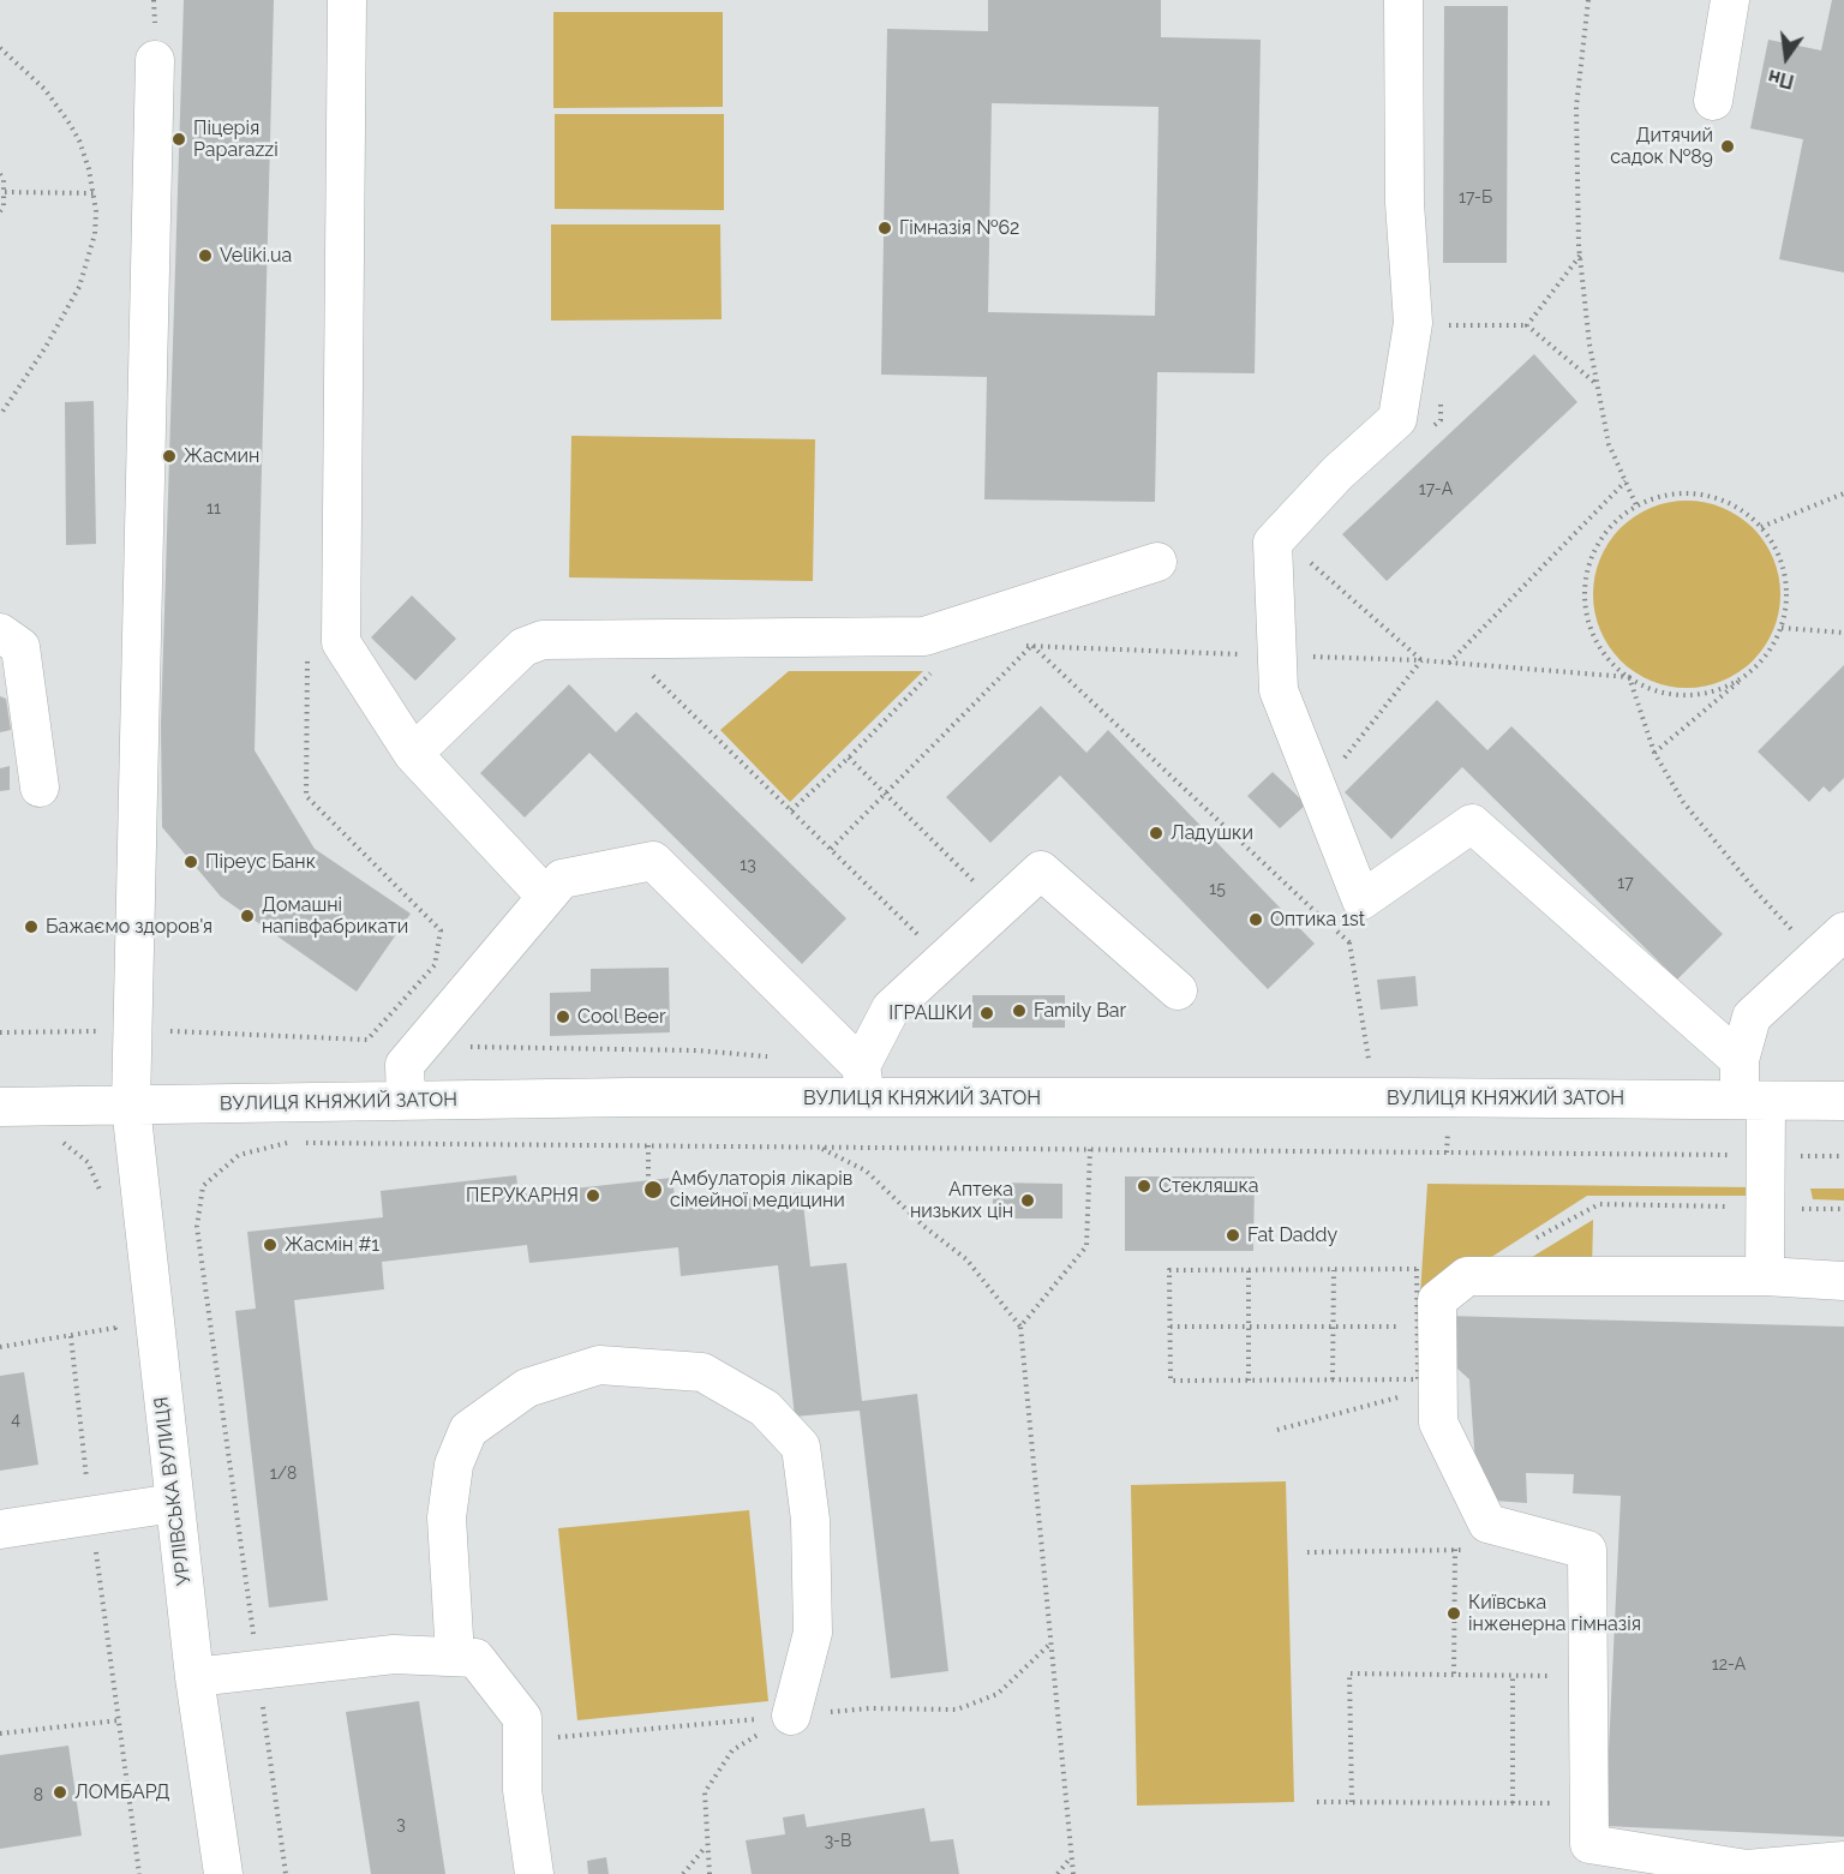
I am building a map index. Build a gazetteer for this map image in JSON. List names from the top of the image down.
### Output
{
  "streets": {
    "street": ["ВУЛИЦЯ КНЯЖИЙ ЗАТОН", "УРЛІВСЬКА ВУЛИЦЯ"]
  },
  "crossings": [
    ["ВУЛИЦЯ КНЯЖИЙ ЗАТОН", "УРЛІВСЬКА ВУЛИЦЯ"]
  ],
  "places": [
    "Піцерія Paparazzi",
    "Дитячий садок №89",
    "Гімназія №62",
    "Veliki.ua",
    "Жасмин",
    "Ладушки",
    "Піреус Банк",
    "Домашні напівфабрикати",
    "Оптика 1st",
    "Бажаємо здоров'я",
    "Family Bar",
    "ІГРАШКИ",
    "Cool Beer",
    "Стекляшка",
    "Амбулаторія лікарів сімейної медицини",
    "ПЕРУКАРНЯ",
    "Аптека низьких цін",
    "Fat Daddy",
    "Жасмін #1",
    "Київська інженерна гімназія",
    "ЛОМБАРД"
  ],
  "house_numbers": [
    "17-Б",
    "17-А",
    "11",
    "13",
    "17",
    "15",
    "4",
    "1/8",
    "12-А",
    "8",
    "3",
    "3-В"
  ],
  "north": "bottom"
}
